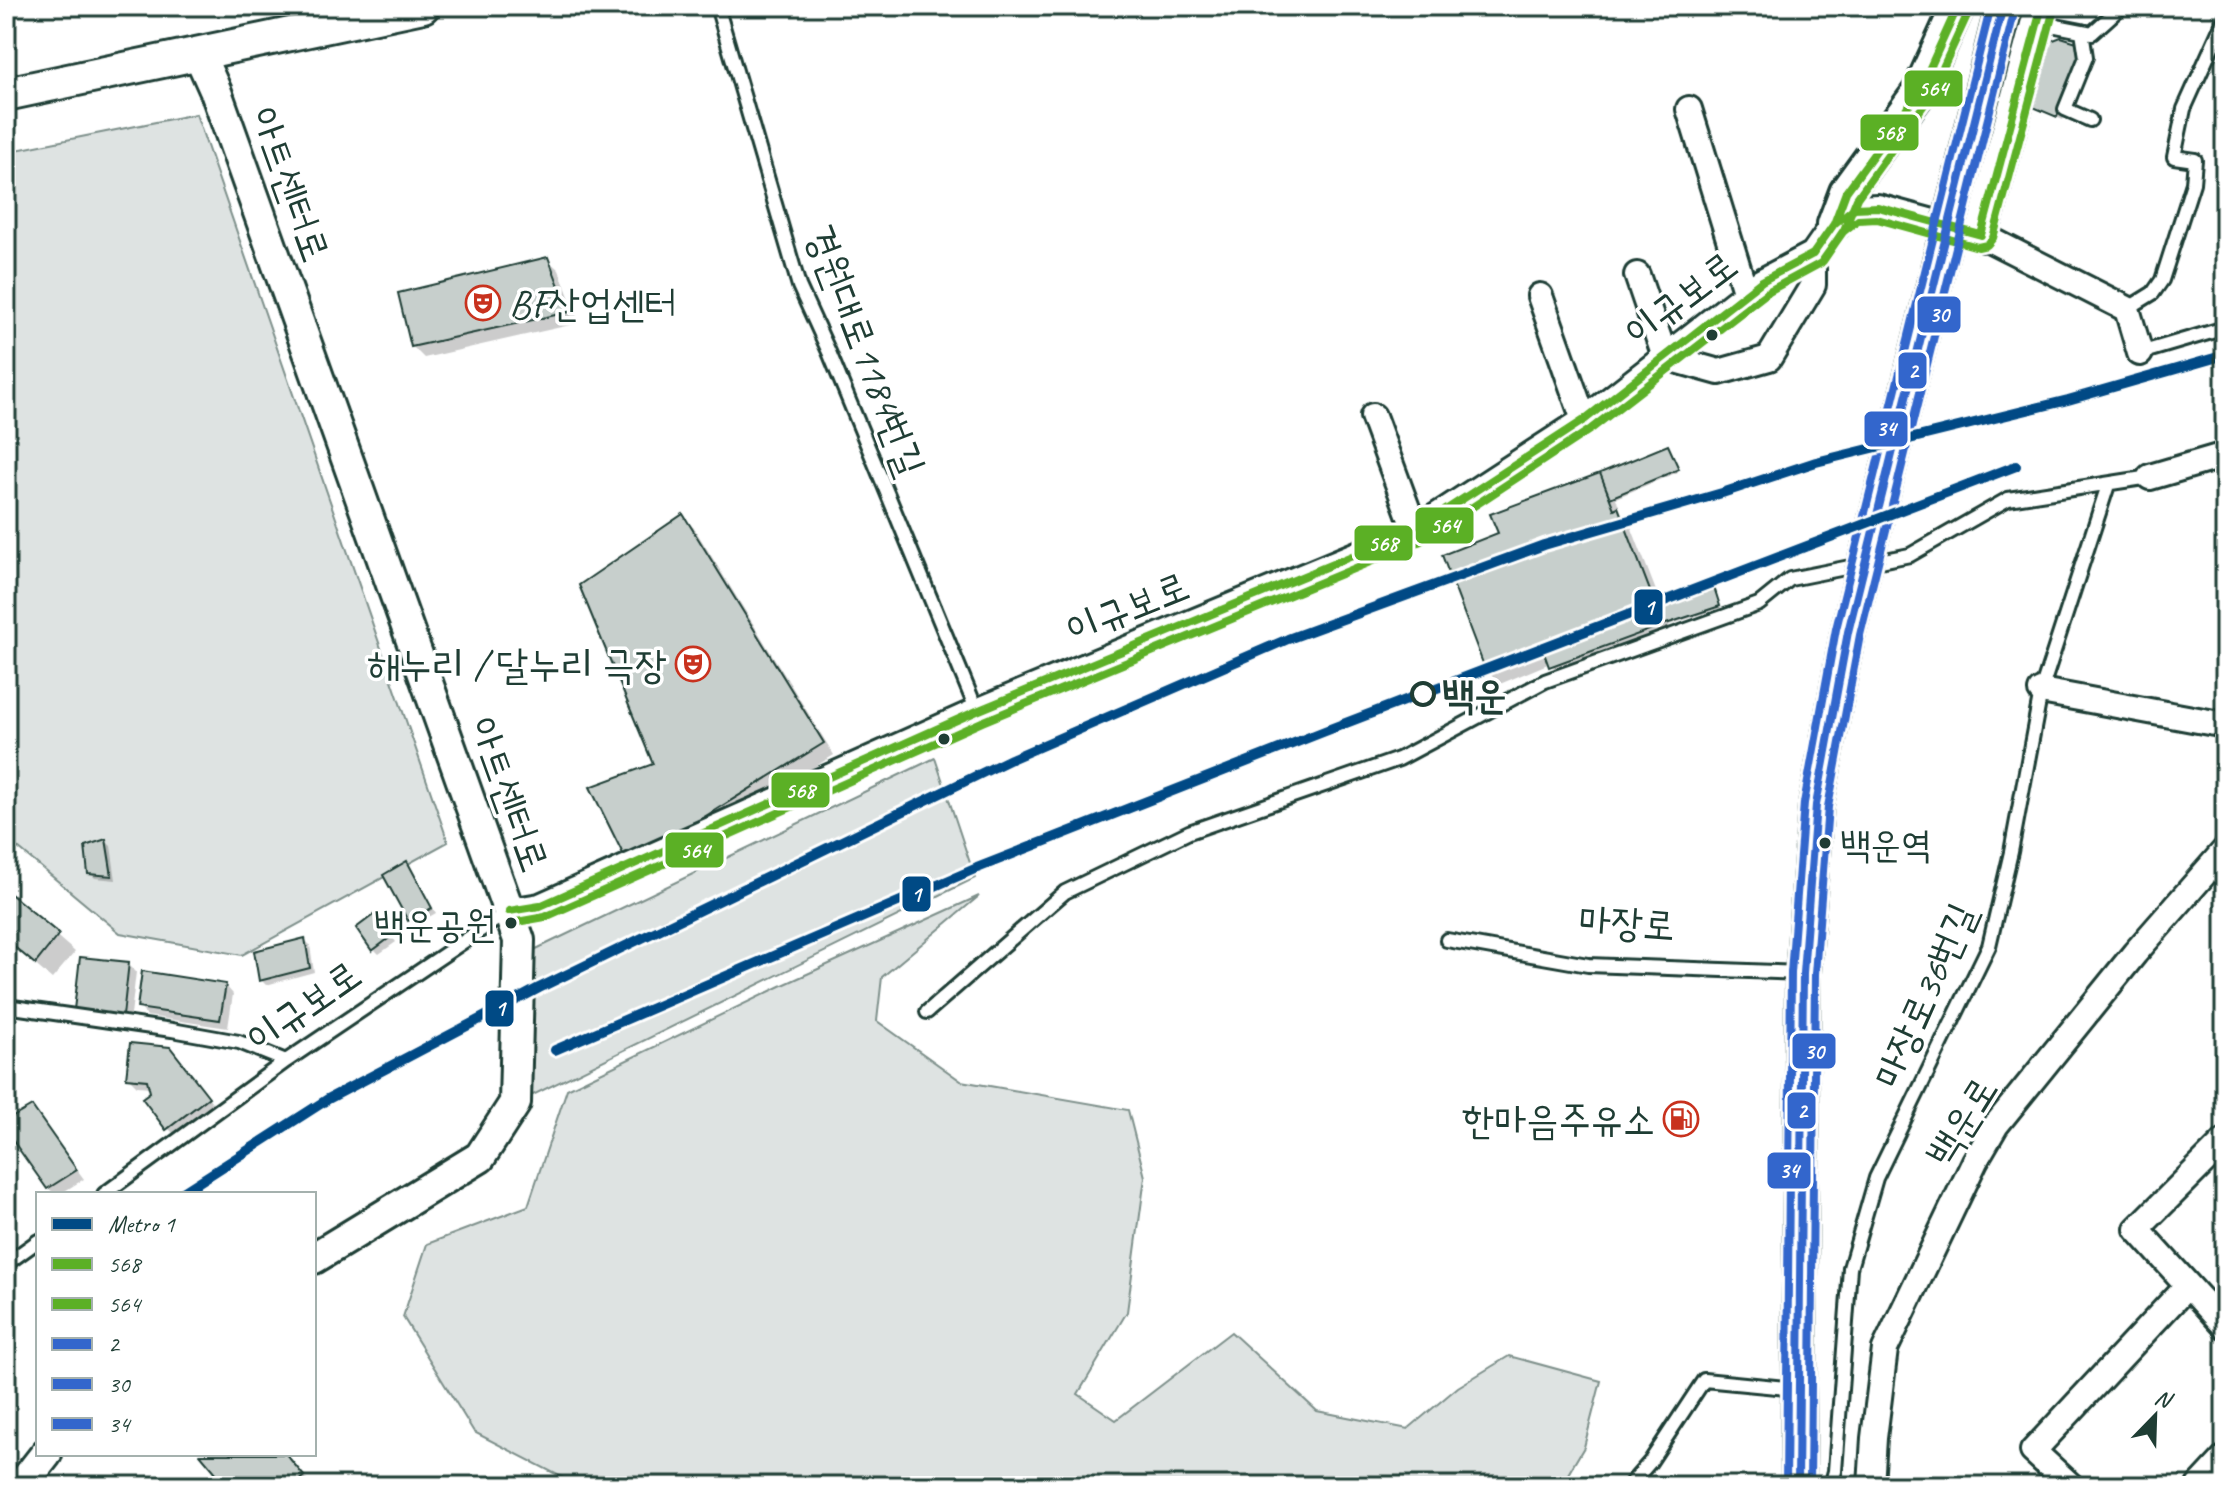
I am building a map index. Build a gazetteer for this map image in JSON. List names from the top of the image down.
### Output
{
  "streets": {
    "street": ["아트센터로", "이규보로", "백운로"],
    "lane": ["경원대로1184번길", "마장로", "마장로36번길"]
  },
  "crossings": [
    ["아트센터로", "이규보로"],
    ["이규보로", "경원대로1184번길"]
  ],
  "places": {
    "theatre": ["BF산업센터", "해누리 / 달누리 극장"],
    "other": ["백운", "백운역", "백운공원"],
    "fuel station": ["한마음주유소"]
  },
  "lines": [
    "transit line 568",
    "transit line 2",
    "transit line 34",
    "transit line 564",
    "transit line 30",
    "metro line 1"
  ],
  "legend": [
    "Metro 1",
    "568",
    "564",
    "2",
    "30",
    "34"
  ],
  "north": "top right"
}
